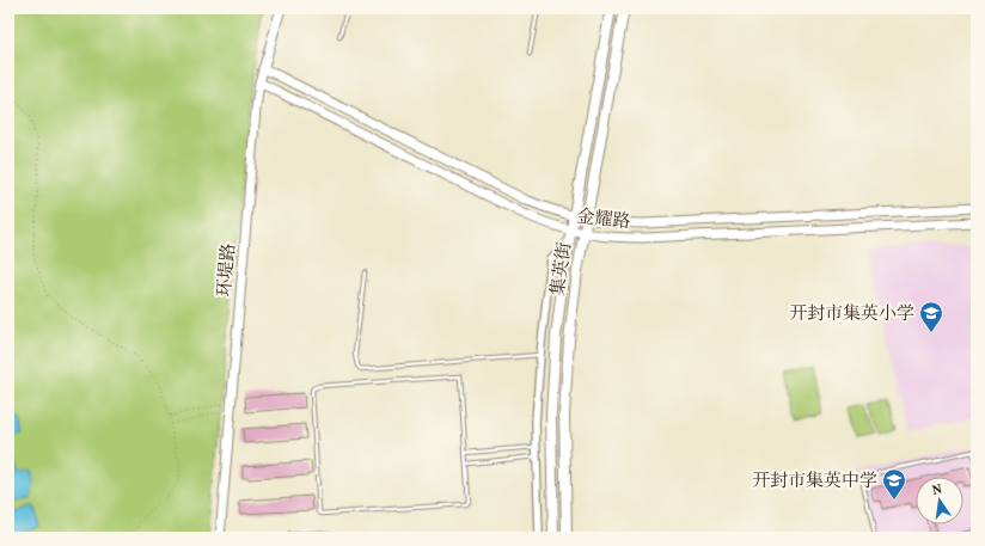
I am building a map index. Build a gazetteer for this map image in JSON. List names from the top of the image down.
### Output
{
  "streets": {
    "main road": ["集英街"],
    "street": ["金耀路", "环堤路"]
  },
  "crossings": [
    ["金耀路", "集英街"],
    ["金耀路", "环堤路"]
  ],
  "places": {
    "school or university": ["开封市集英小学", "开封市集英中学"]
  },
  "north": "top"
}
